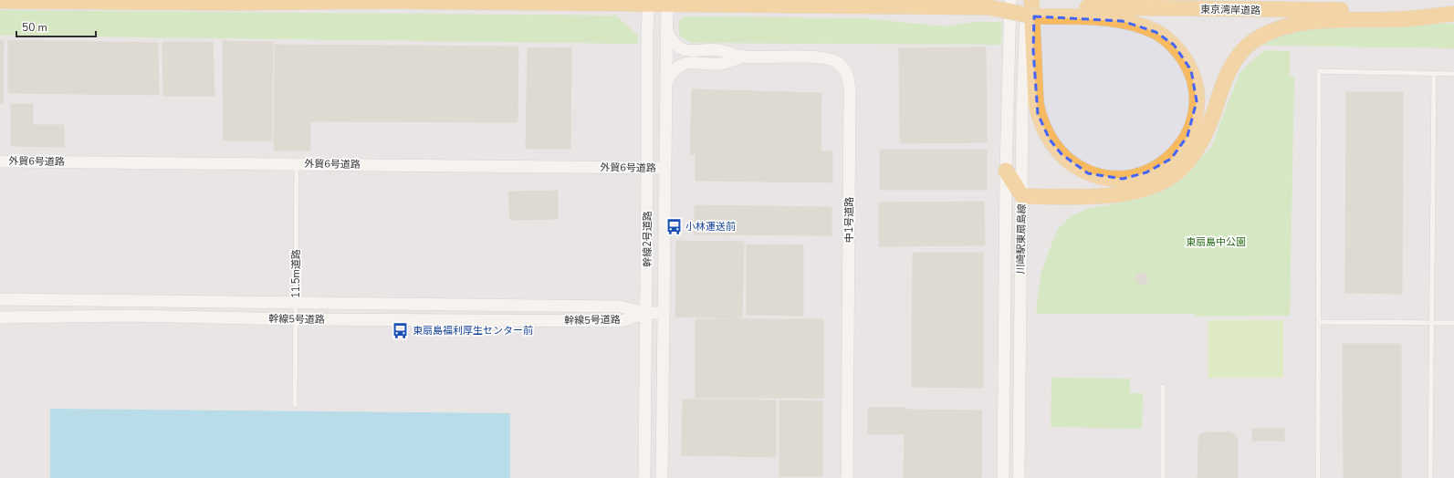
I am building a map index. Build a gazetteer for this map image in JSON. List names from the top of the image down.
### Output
{
  "streets": {
    "highway": ["東京湾岸道路"],
    "street": [
      "外貿6号道路",
      "中1号道路",
      "幹線2号道路",
      "川崎駅東扇島線",
      "幹線5号道路"
    ],
    "lane": ["11.5m道路"]
  },
  "crossings": [
    ["東京湾岸道路", "幹線2号道路"],
    ["外貿6号道路", "幹線2号道路"],
    ["外貿6号道路", "11.5m道路"],
    ["中1号道路", "幹線2号道路"],
    ["幹線2号道路", "幹線5号道路"],
    ["11.5m道路", "幹線5号道路"]
  ],
  "parks": ["東扇島中公園"],
  "places": {
    "bus stop": ["小林運送前", "東扇島福利厚生センター前"]
  },
  "scale_bar": "50 m"
}
